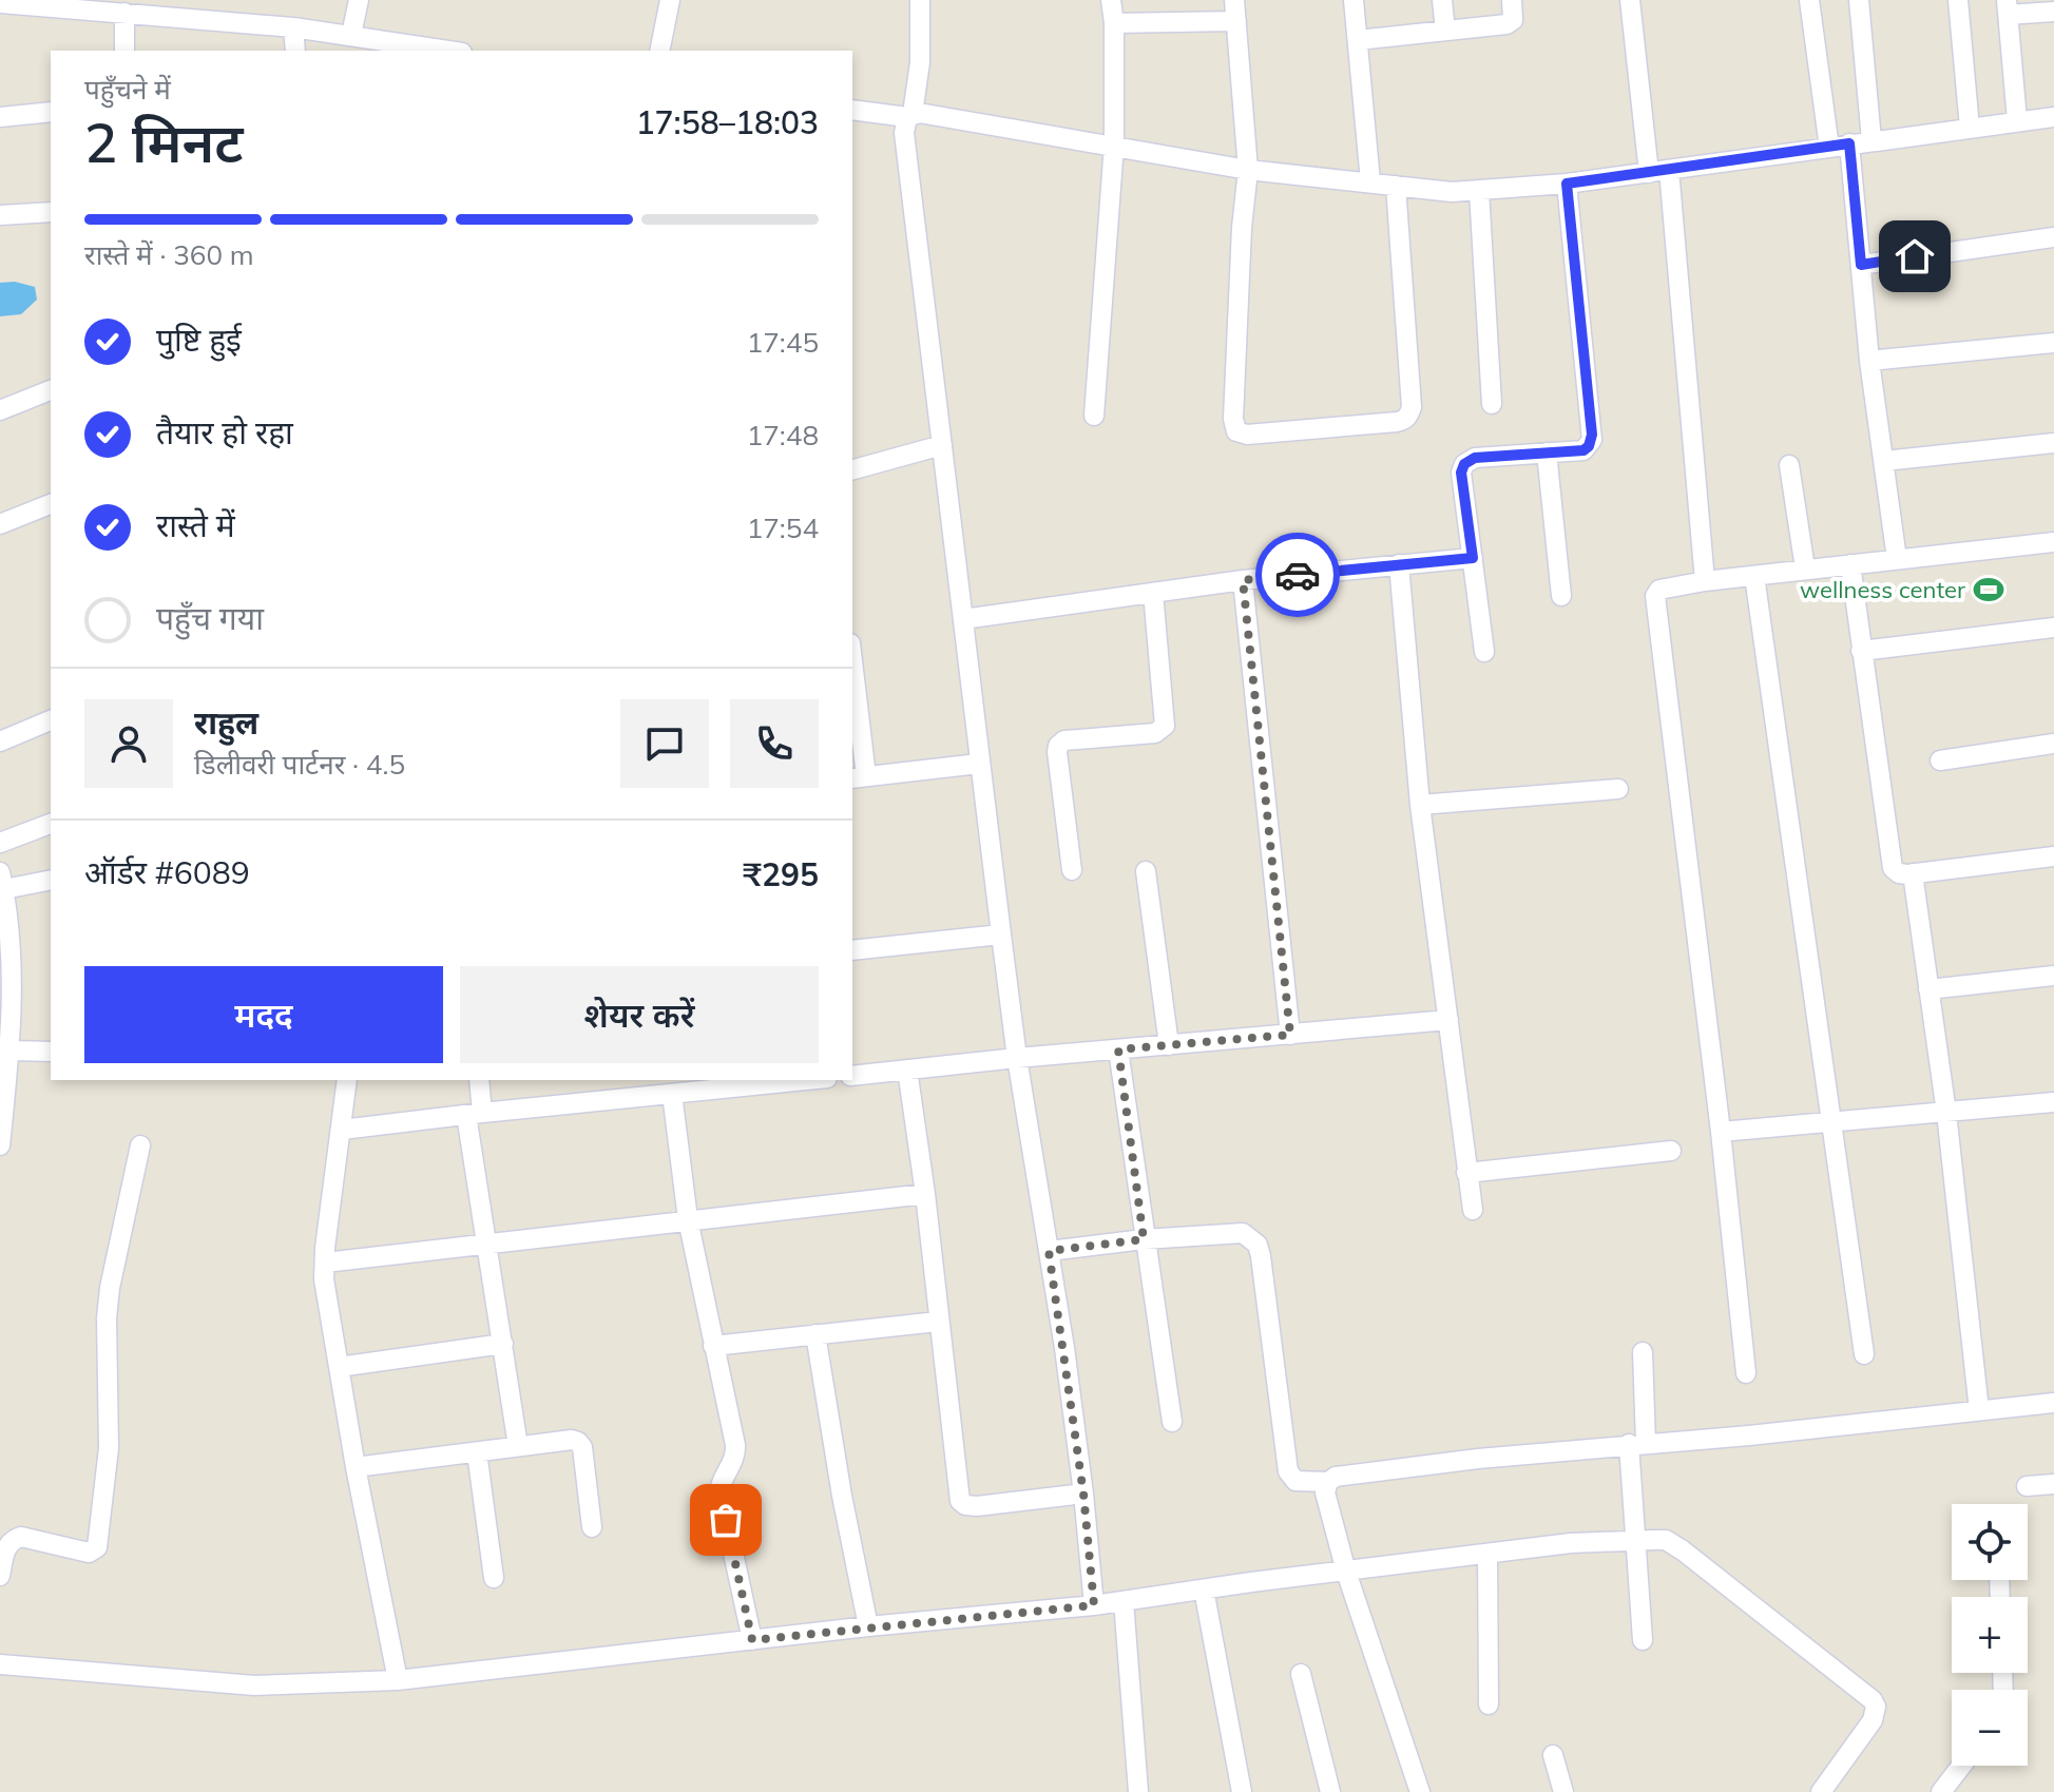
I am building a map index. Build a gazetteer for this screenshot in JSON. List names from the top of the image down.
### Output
{
  "places": {
    "sports": ["wellness center"]
  },
  "page": {
    "heading": ["2 मिनट", "पहुँचने में", "17:58–18:03"],
    "panel": [
      "राहुल",
      "डिलीवरी पार्टनर · 4.5",
      "ऑर्डर #6089",
      "₹295"
    ],
    "bar": "रास्ते में · 360 m",
    "list": [
      ["पुष्टि हुई", "17:45"],
      ["तैयार हो रहा", "17:48"],
      ["रास्ते में", "17:54"],
      "पहुँच गया"
    ],
    "buttons": ["मदद", "शेयर करें"],
    "map_buttons": ["+", "−"]
  }
}
